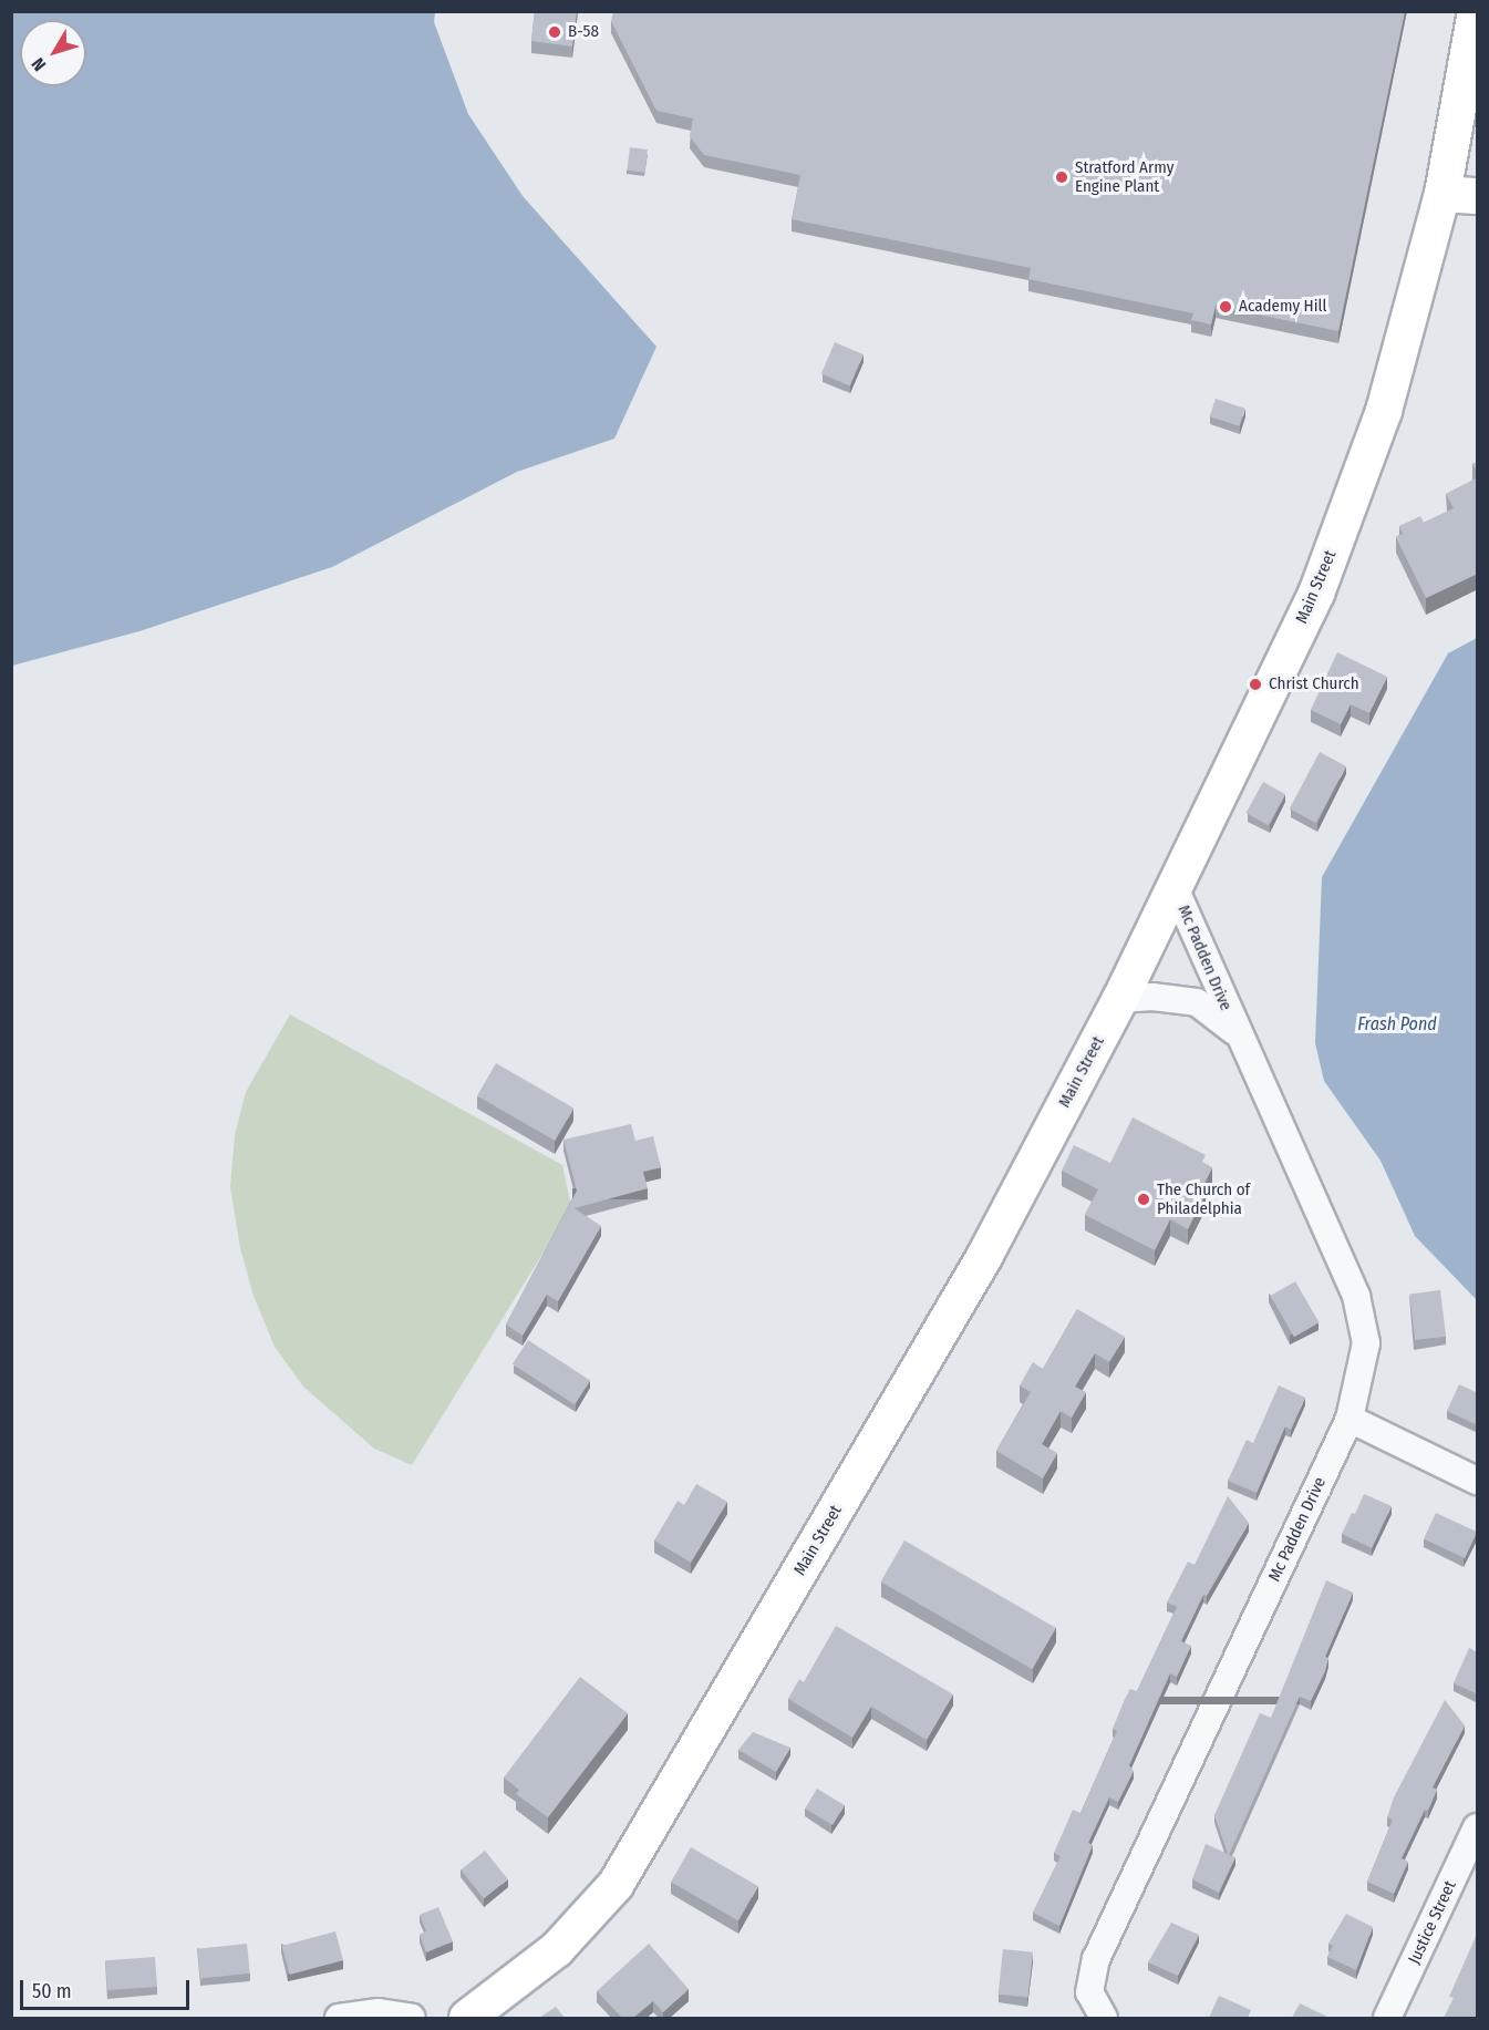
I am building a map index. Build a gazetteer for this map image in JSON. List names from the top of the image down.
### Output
{
  "streets": {
    "main road": ["Main Street"],
    "street": ["Mc Padden Drive", "Justice Street"]
  },
  "crossings": [
    ["Main Street", "Mc Padden Drive"]
  ],
  "water": ["Frash Pond"],
  "places": [
    "B-58",
    "Stratford Army Engine Plant",
    "Academy Hill",
    "Christ Church",
    "The Church of Philadelphia"
  ],
  "scale_bar": "50 m",
  "north": "bottom left"
}
